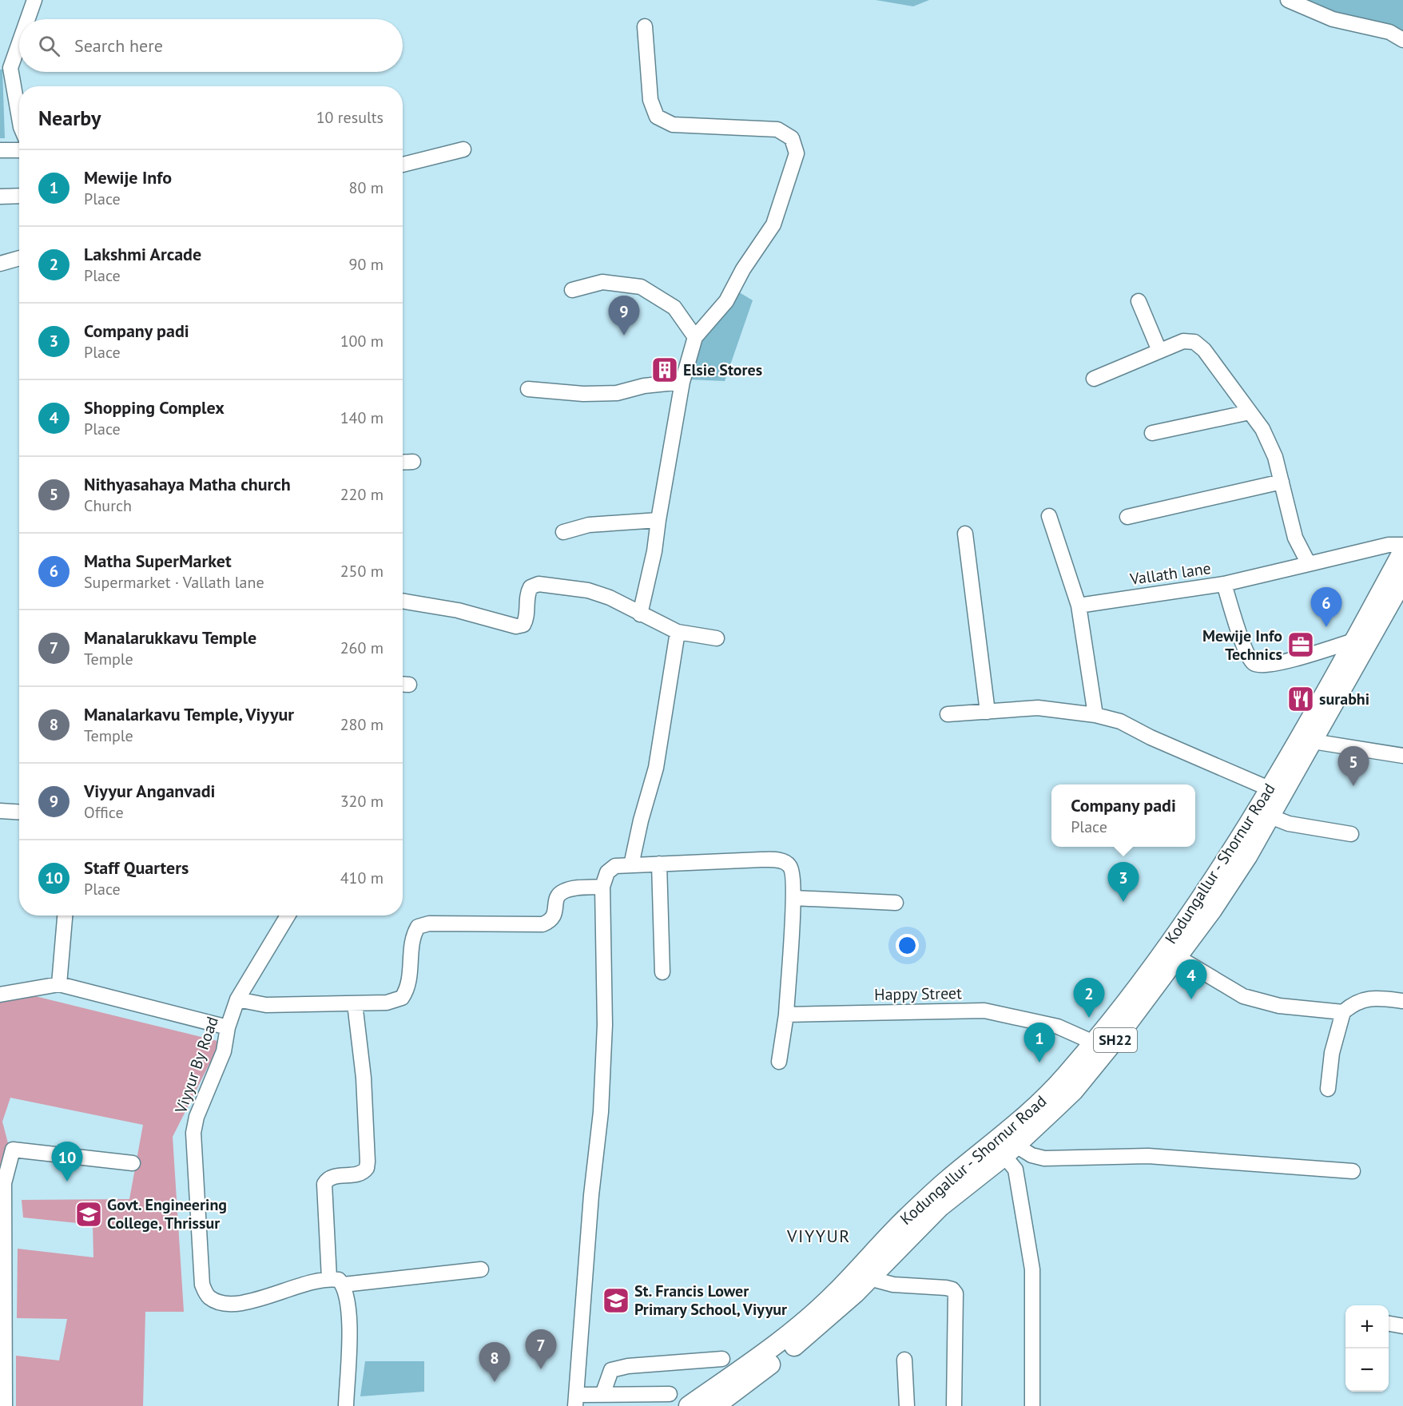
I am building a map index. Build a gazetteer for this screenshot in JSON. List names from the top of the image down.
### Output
{
  "streets": {
    "main road": ["Kodungallur - Shornur Road", "SH22"],
    "street": ["Vallath lane", "Happy Street", "Viyyur By Road"]
  },
  "crossings": [
    ["Vallath lane", "Kodungallur - Shornur Road"],
    ["Kodungallur - Shornur Road", "Happy Street"]
  ],
  "districts": ["VIYYUR"],
  "places": {
    "building": ["Elsie Stores"],
    "office": ["Mewije Info Technics"],
    "restaurant": ["surabhi"],
    "school or university": ["Govt. Engineering College, Thrissur", "St. Francis Lower Primary School, Viyyur"]
  },
  "page": {
    "search": "Search here",
    "heading": ["Nearby", "10 results"],
    "list": [
      {
        "mark": "1",
        "name": "Mewije Info",
        "note": "Place",
        "value": "80 m"
      },
      {
        "mark": "2",
        "name": "Lakshmi Arcade",
        "note": "Place",
        "value": "90 m"
      },
      {
        "mark": "3",
        "name": "Company padi",
        "note": "Place",
        "value": "100 m"
      },
      {
        "mark": "4",
        "name": "Shopping Complex",
        "note": "Place",
        "value": "140 m"
      },
      {
        "mark": "5",
        "name": "Nithyasahaya Matha church",
        "note": "Church",
        "value": "220 m"
      },
      {
        "mark": "6",
        "name": "Matha SuperMarket",
        "note": "Supermarket · Vallath lane",
        "value": "250 m"
      },
      {
        "mark": "7",
        "name": "Manalarukkavu Temple",
        "note": "Temple",
        "value": "260 m"
      },
      {
        "mark": "8",
        "name": "Manalarkavu Temple, Viyyur",
        "note": "Temple",
        "value": "280 m"
      },
      {
        "mark": "9",
        "name": "Viyyur Anganvadi",
        "note": "Office",
        "value": "320 m"
      },
      {
        "mark": "10",
        "name": "Staff Quarters",
        "note": "Place",
        "value": "410 m"
      }
    ],
    "pins": [
      "9",
      "6",
      "5",
      "3",
      "4",
      "2",
      "1",
      "10",
      "7",
      "8"
    ],
    "popup": ["Company padi", "Place"],
    "map_buttons": ["+", "−"]
  }
}
